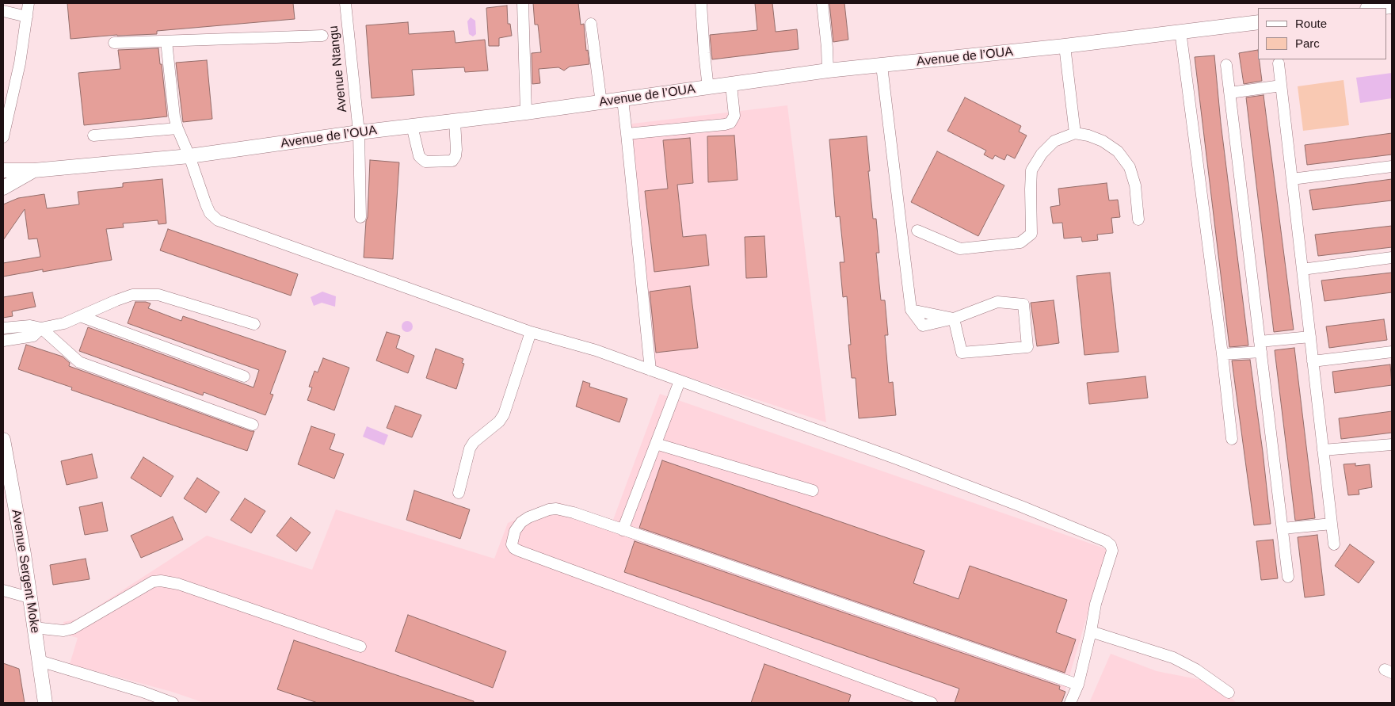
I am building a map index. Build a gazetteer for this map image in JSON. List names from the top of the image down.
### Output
{
  "streets": {
    "main road": ["Avenue de l’OUA", "Avenue Sergent Moke"],
    "street": ["Avenue Ntangu"]
  },
  "crossings": [
    ["Avenue de l’OUA", "Avenue Ntangu"]
  ],
  "legend": ["Route", "Parc"]
}
